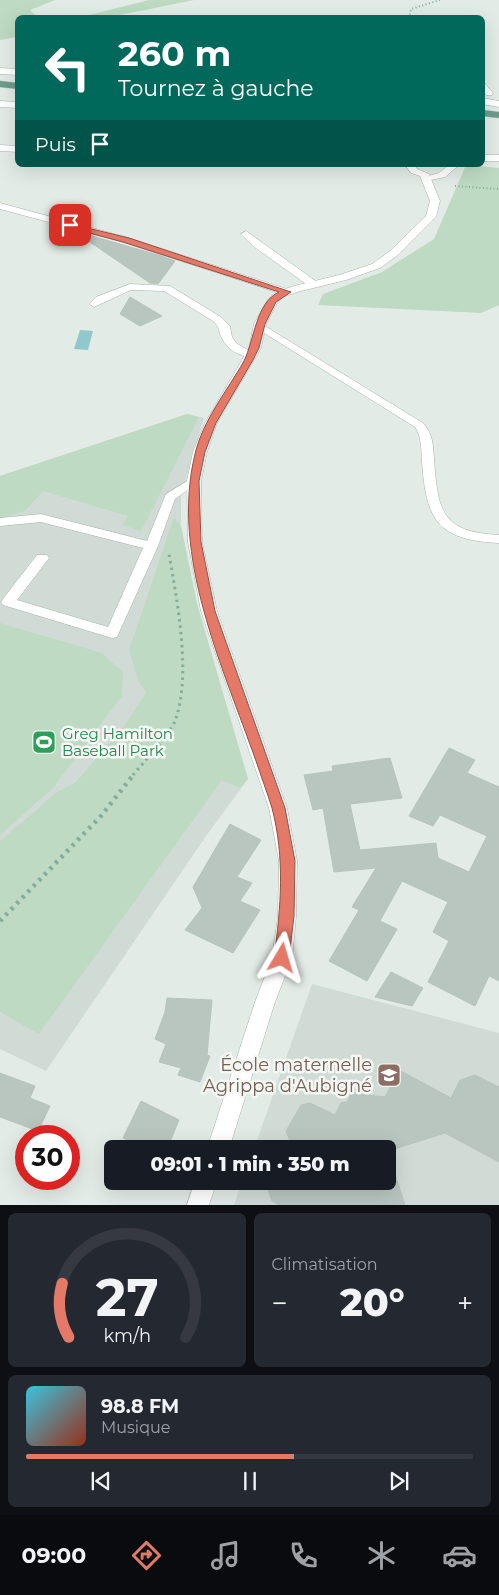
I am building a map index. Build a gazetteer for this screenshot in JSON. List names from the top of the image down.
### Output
{
  "places": {
    "sports": ["Greg Hamilton Baseball Park"],
    "school or university": ["École maternelle Agrippa d'Aubigné"]
  },
  "page": {
    "turn": ["260 m", "Tournez à gauche"],
    "then": "Puis",
    "limit": "30",
    "trip": "09:01 · 1 min · 350 m",
    "tile": "Climatisation",
    "heat": ["−", "20°", "+"],
    "song": ["98.8 FM", "Musique"],
    "tabs": "09:00",
    "gauge": ["27", "km/h"]
  }
}
